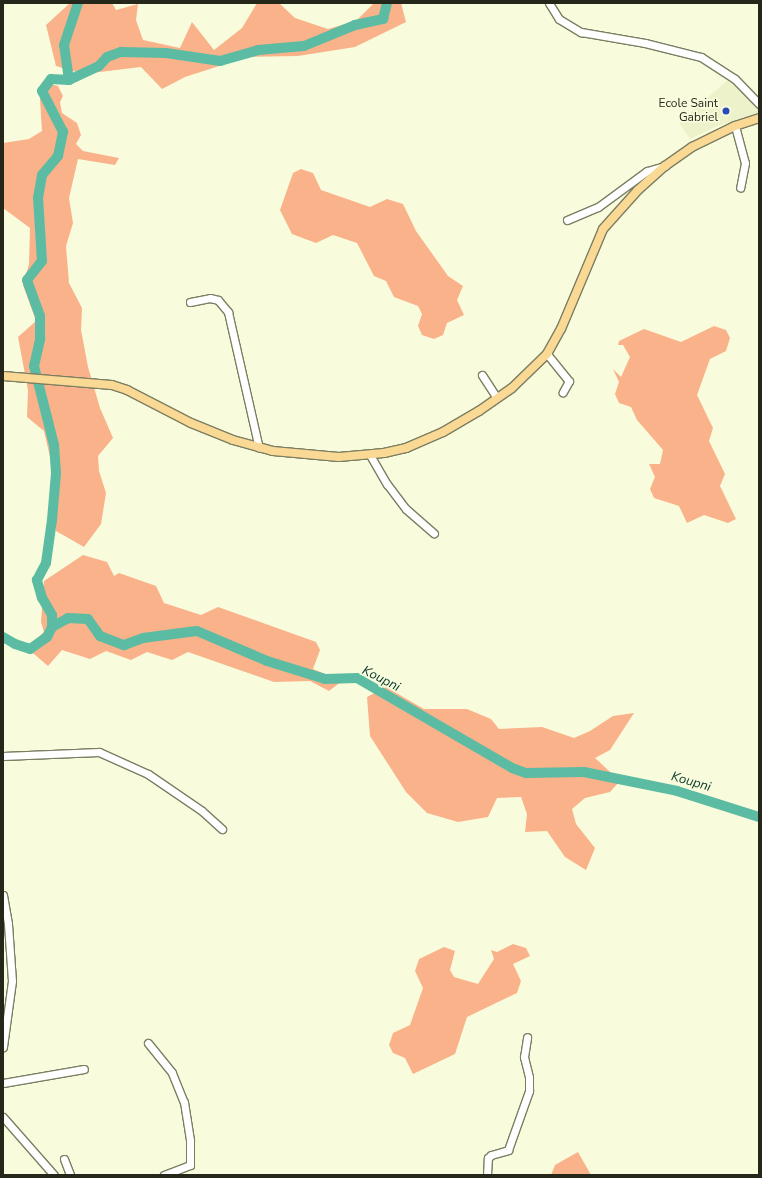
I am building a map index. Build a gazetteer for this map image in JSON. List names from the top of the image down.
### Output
{
  "water": ["Koupni"],
  "places": ["Ecole Saint Gabriel"]
}
